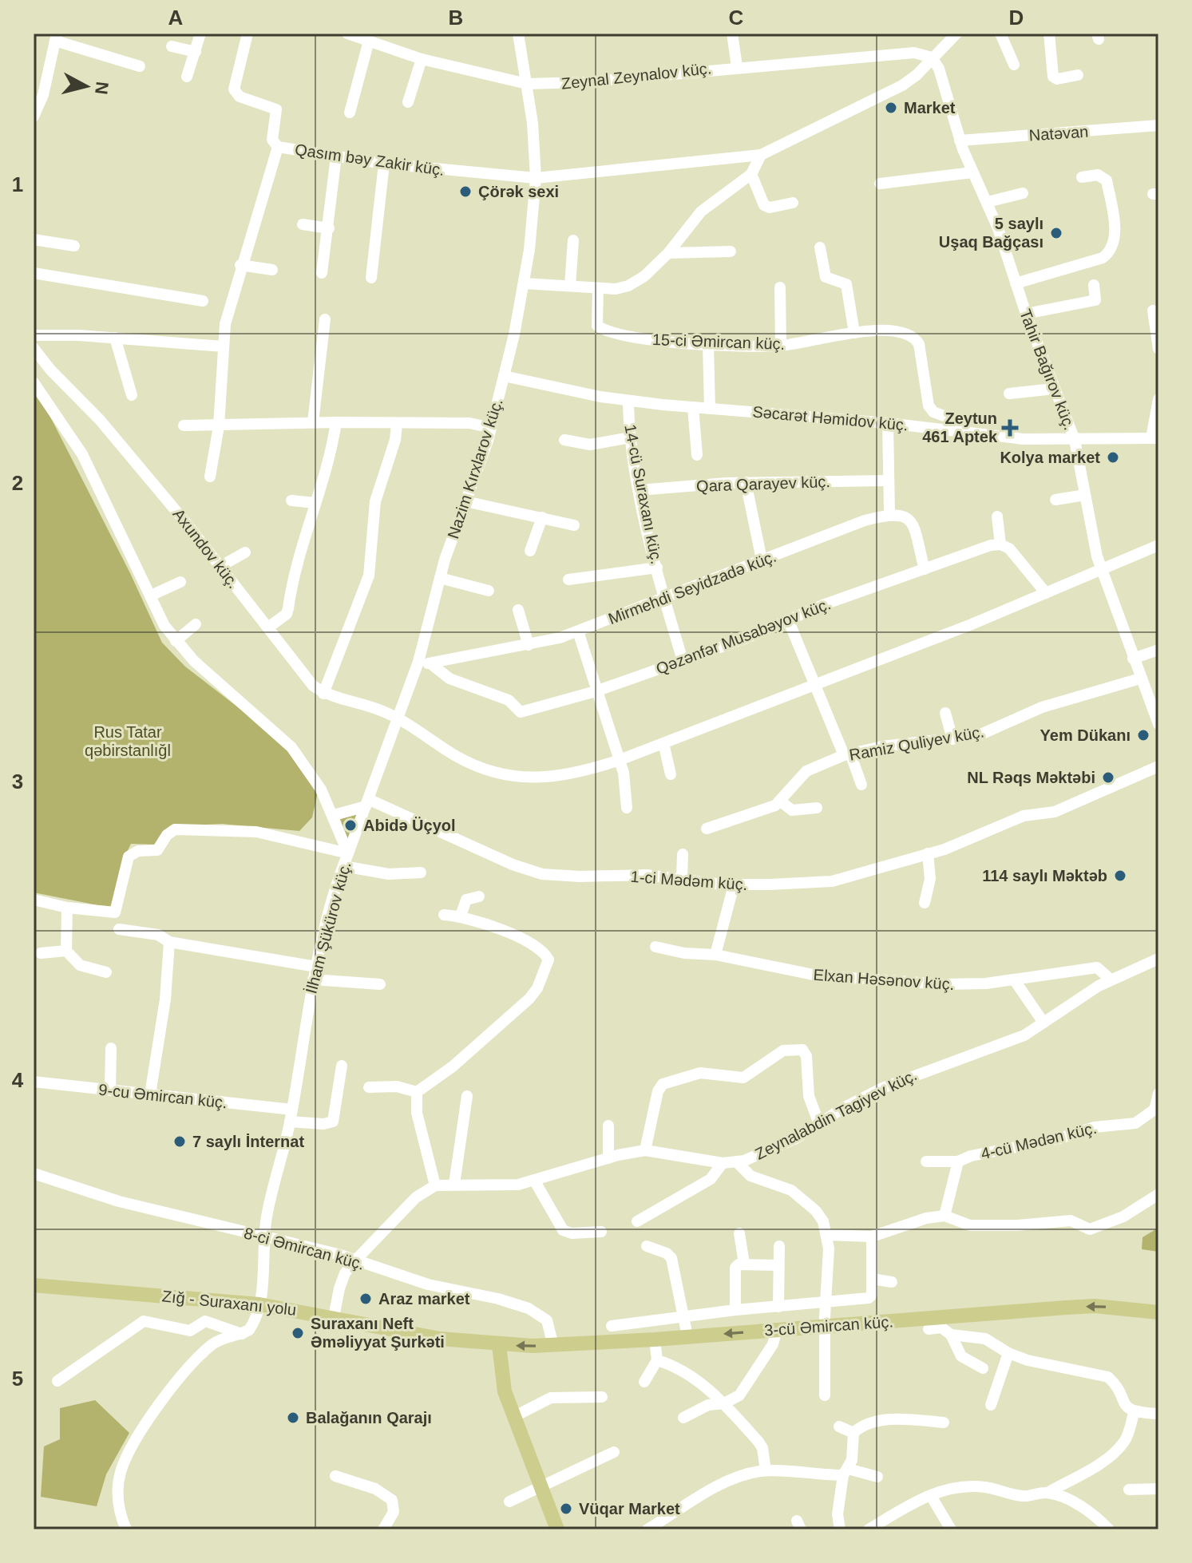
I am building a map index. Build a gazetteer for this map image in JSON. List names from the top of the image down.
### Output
{
  "streets": {
    "main road": ["Zığ - Suraxanı yolu", "3-cü Əmircan küç."],
    "street": [
      "Zeynal Zeynalov küç.",
      "Natəvan",
      "Qasım bəy Zakir küç.",
      "15-ci Əmircan küç.",
      "Tahir Bağırov küç.",
      "Səcarət Həmidov küç.",
      "Nazim Kırxlarov küç.",
      "Qara Qarayev küç.",
      "14-cü Suraxanı küç.",
      "Axundov küç.",
      "Mirmehdi Seyidzadə küç.",
      "Qəzənfər Musabəyov küç.",
      "Ramiz Quliyev küç.",
      "1-ci Mədəm küç.",
      "İlham Şükürov küç.",
      "Elxan Həsənov küç.",
      "9-cu Əmircan küç.",
      "Zeynalabdin Tagiyev küç.",
      "4-cü Mədən küç.",
      "8-ci Əmircan küç."
    ]
  },
  "crossings": [
    ["Zeynal Zeynalov küç.", "Tahir Bağırov küç."],
    ["Zeynal Zeynalov küç.", "Nazim Kırxlarov küç."],
    ["Natəvan", "Tahir Bağırov küç."],
    ["Qasım bəy Zakir küç.", "Nazim Kırxlarov küç."],
    ["15-ci Əmircan küç.", "Səcarət Həmidov küç."],
    ["Tahir Bağırov küç.", "Səcarət Həmidov küç."],
    ["Tahir Bağırov küç.", "Axundov küç."],
    ["Tahir Bağırov küç.", "Ramiz Quliyev küç."],
    ["Səcarət Həmidov küç.", "Nazim Kırxlarov küç."],
    ["Səcarət Həmidov küç.", "14-cü Suraxanı küç."],
    ["Nazim Kırxlarov küç.", "Axundov küç."],
    ["Nazim Kırxlarov küç.", "Mirmehdi Seyidzadə küç."],
    ["Nazim Kırxlarov küç.", "1-ci Mədəm küç."],
    ["Nazim Kırxlarov küç.", "İlham Şükürov küç."],
    ["Qara Qarayev küç.", "14-cü Suraxanı küç."],
    ["14-cü Suraxanı küç.", "Mirmehdi Seyidzadə küç."],
    ["14-cü Suraxanı küç.", "Qəzənfər Musabəyov küç."],
    ["Mirmehdi Seyidzadə küç.", "Qəzənfər Musabəyov küç."],
    ["İlham Şükürov küç.", "9-cu Əmircan küç."],
    ["İlham Şükürov küç.", "8-ci Əmircan küç."],
    ["İlham Şükürov küç.", "Zığ - Suraxanı yolu"],
    ["Elxan Həsənov küç.", "Zeynalabdin Tagiyev küç."],
    ["8-ci Əmircan küç.", "3-cü Əmircan küç."],
    ["Zığ - Suraxanı yolu", "3-cü Əmircan küç."]
  ],
  "one_way": ["3-cü Əmircan küç."],
  "parks": ["Rus Tatar qəbirstanlığl"],
  "places": {
    "other": [
      "Market",
      "Çörək sexi",
      "5 saylı Uşaq Bağçası",
      "Kolya market",
      "Yem Dükanı",
      "NL Rəqs Məktəbi",
      "Abidə Üçyol",
      "114 saylı Məktəb",
      "7 saylı İnternat",
      "Araz market",
      "Suraxanı Neft Əməliyyat Şurkəti",
      "Balağanın Qarajı",
      "Vüqar Market"
    ],
    "health": ["Zeytun 461 Aptek"]
  },
  "north": "right",
  "grid": {
    "columns": [
      "A",
      "B",
      "C",
      "D"
    ],
    "rows": [
      "1",
      "2",
      "3",
      "4",
      "5"
    ]
  }
}
